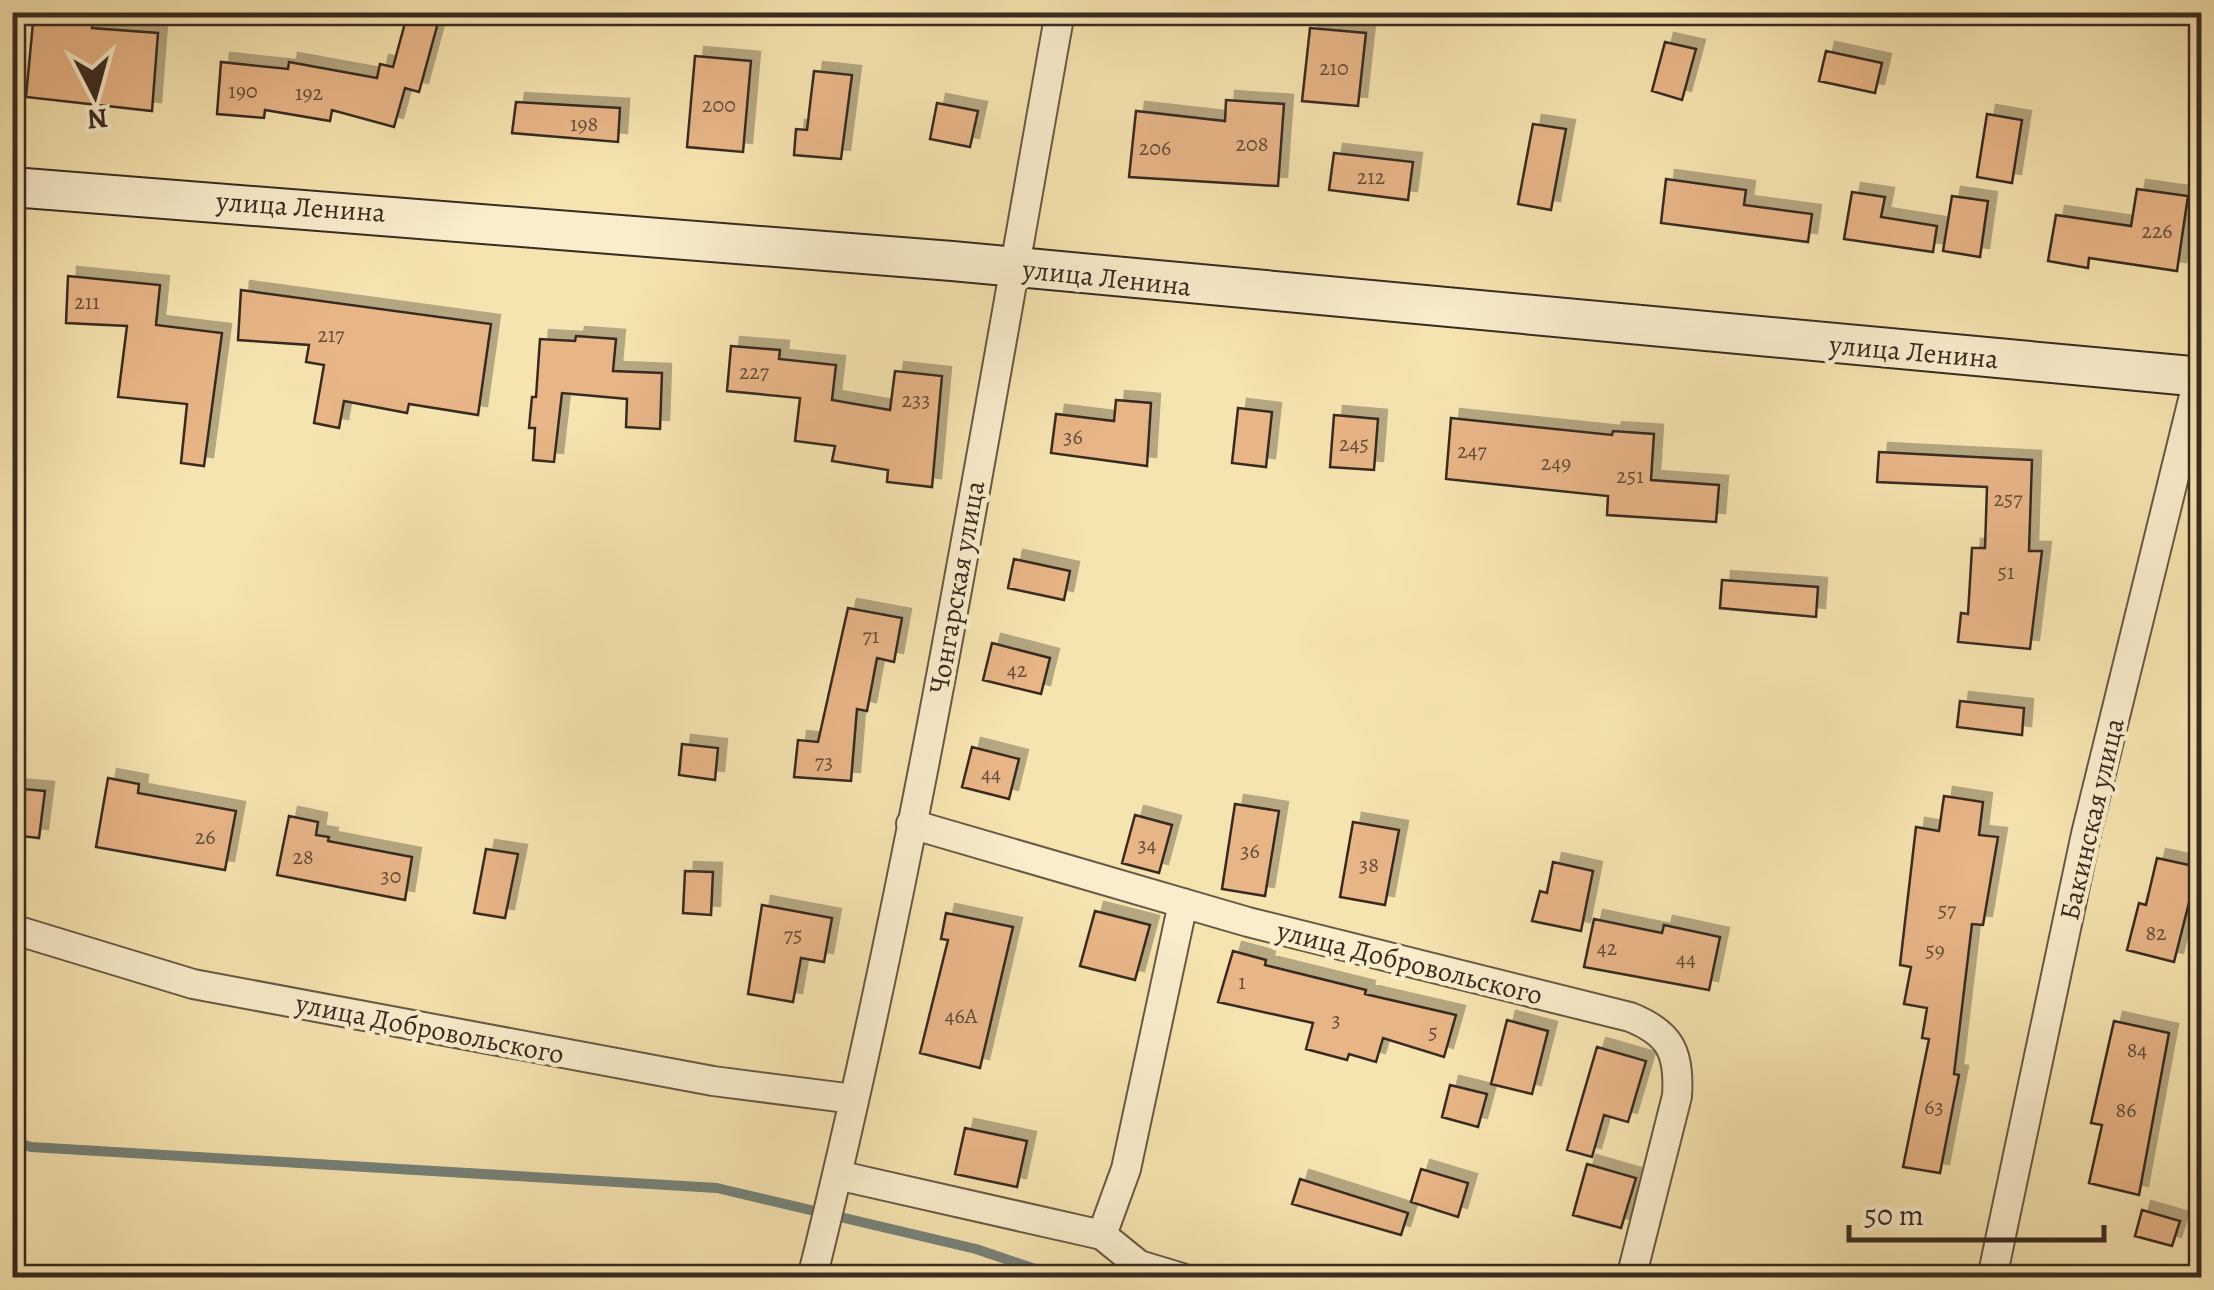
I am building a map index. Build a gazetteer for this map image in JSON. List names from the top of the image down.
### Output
{
  "streets": {
    "street": [
      "улица Ленина",
      "Чонгарская улица",
      "Бакинская улица",
      "улица Добровольского"
    ]
  },
  "crossings": [
    ["улица Ленина", "Чонгарская улица"],
    ["улица Ленина", "Бакинская улица"],
    ["Чонгарская улица", "улица Добровольского"]
  ],
  "house_numbers": [
    "210",
    "190",
    "192",
    "200",
    "198",
    "208",
    "206",
    "212",
    "226",
    "211",
    "217",
    "227",
    "233",
    "36",
    "245",
    "247",
    "249",
    "251",
    "257",
    "51",
    "71",
    "42",
    "73",
    "44",
    "26",
    "34",
    "36",
    "28",
    "38",
    "30",
    "57",
    "82",
    "75",
    "42",
    "59",
    "44",
    "1",
    "46А",
    "3",
    "5",
    "84",
    "63",
    "86"
  ],
  "scale_bar": "50 m",
  "north": "bottom"
}
